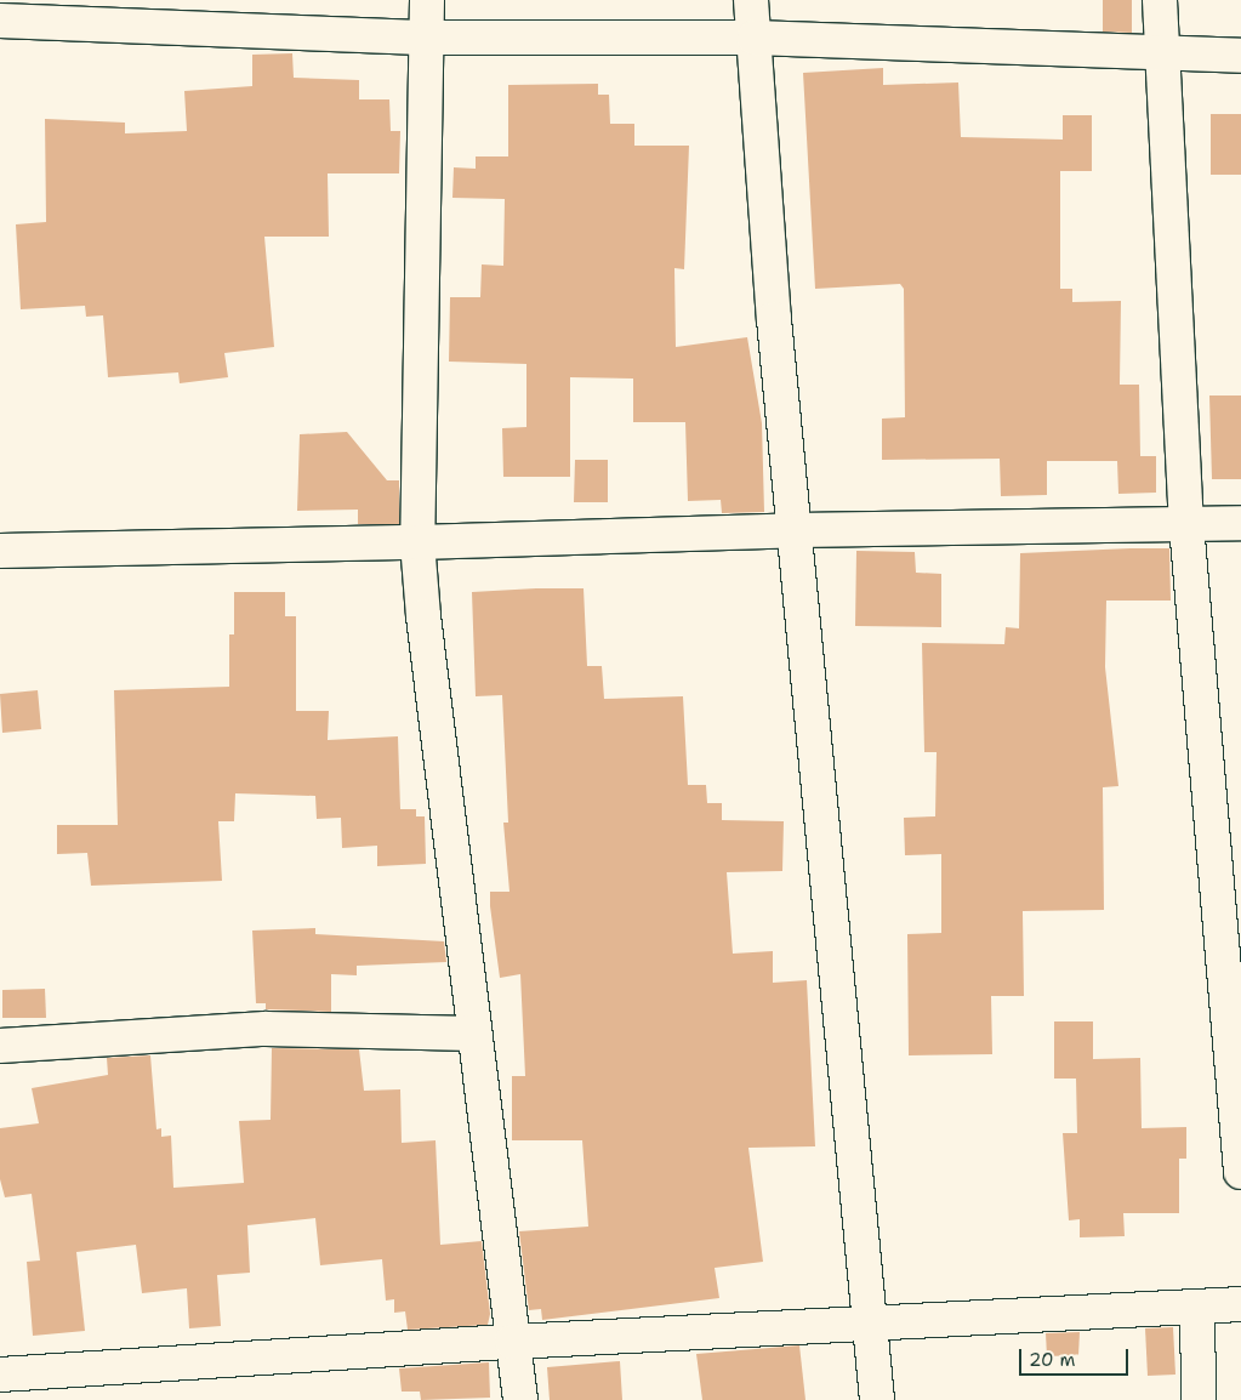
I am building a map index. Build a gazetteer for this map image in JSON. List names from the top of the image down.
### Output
{
  "scale_bar": "20 m"
}
